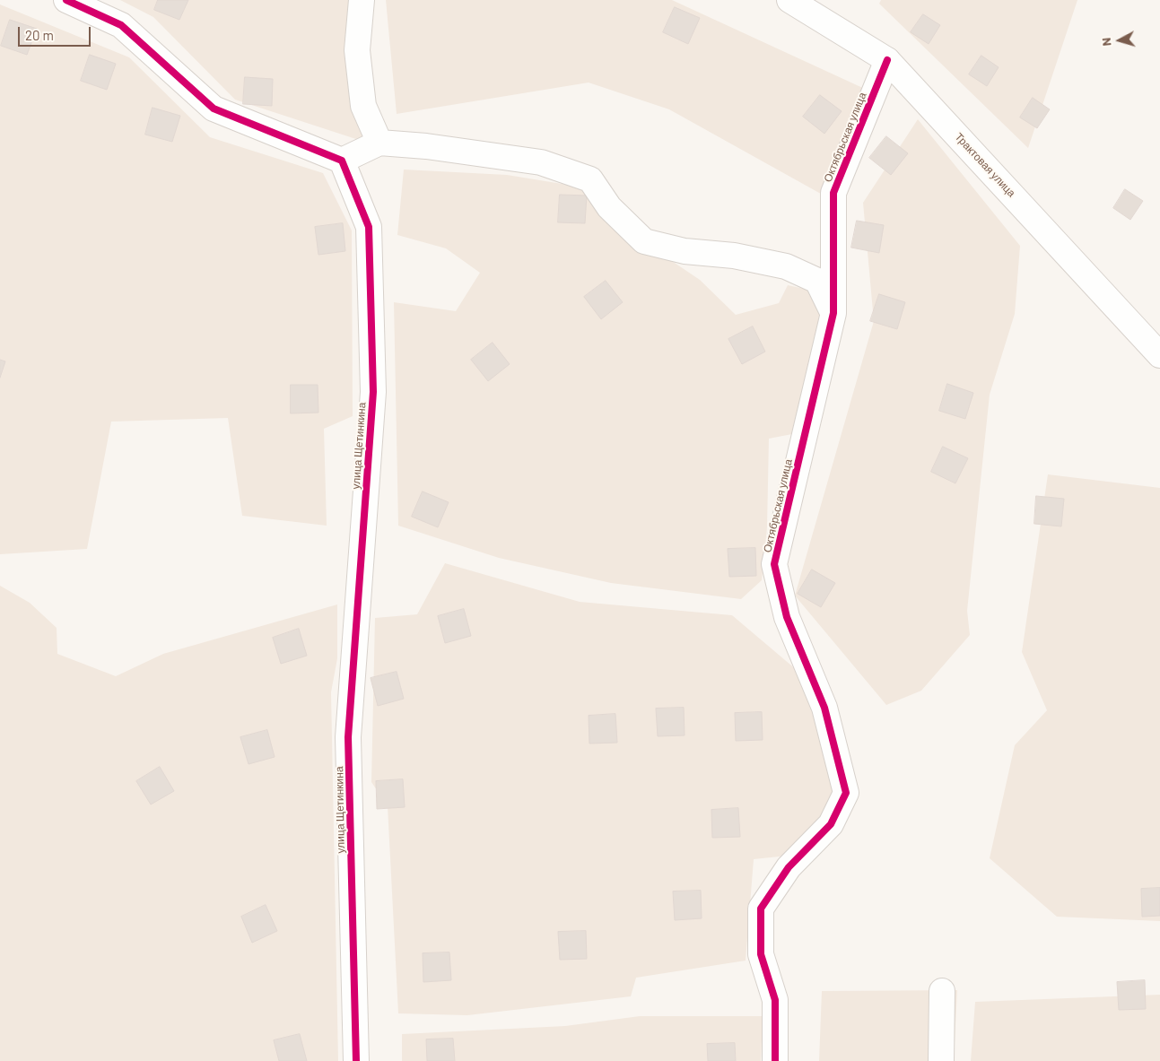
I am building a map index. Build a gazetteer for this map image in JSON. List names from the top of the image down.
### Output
{
  "streets": {
    "street": ["Октябрьская улица", "Трактовая улица", "улица Щетинкина"]
  },
  "crossings": [
    ["Октябрьская улица", "Трактовая улица"]
  ],
  "scale_bar": "20 m",
  "north": "left"
}
